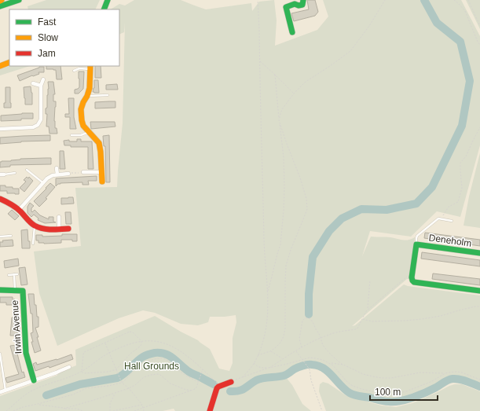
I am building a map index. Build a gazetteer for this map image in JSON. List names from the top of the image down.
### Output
{
  "streets": {
    "main road": ["Deneholm", "Irwin Avenue"]
  },
  "parks": ["Hall Grounds"],
  "legend": ["Fast", "Slow", "Jam"],
  "scale_bar": "100 m"
}
